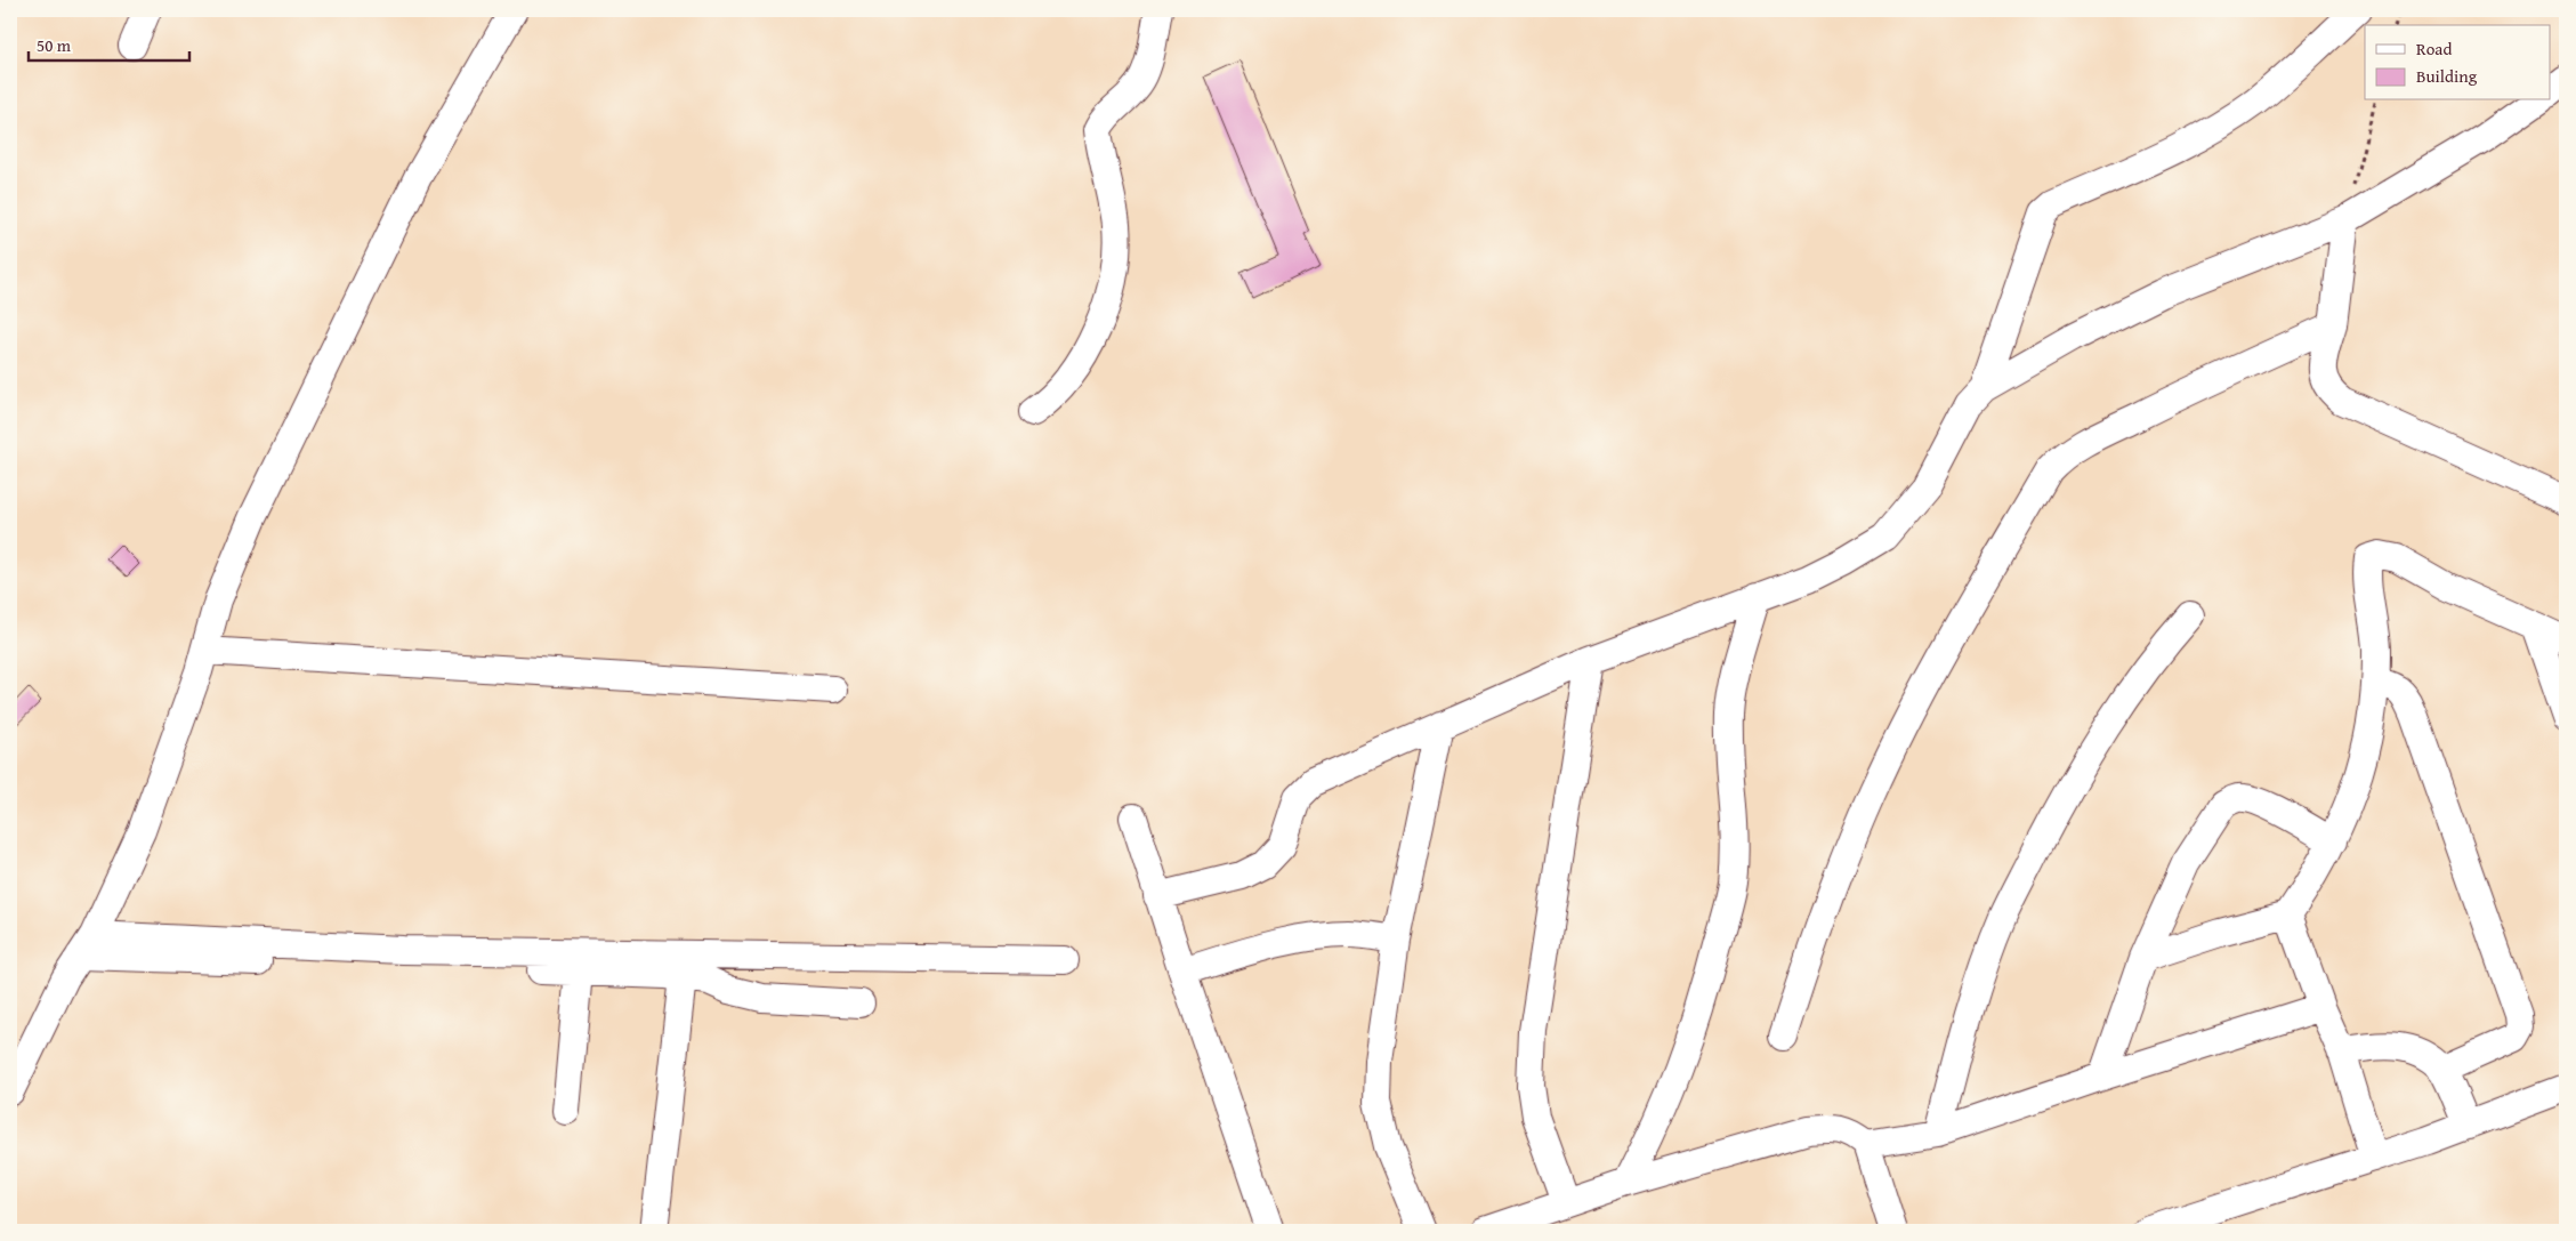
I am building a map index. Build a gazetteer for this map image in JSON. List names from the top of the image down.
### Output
{
  "legend": ["Road", "Building"],
  "scale_bar": "50 m"
}
